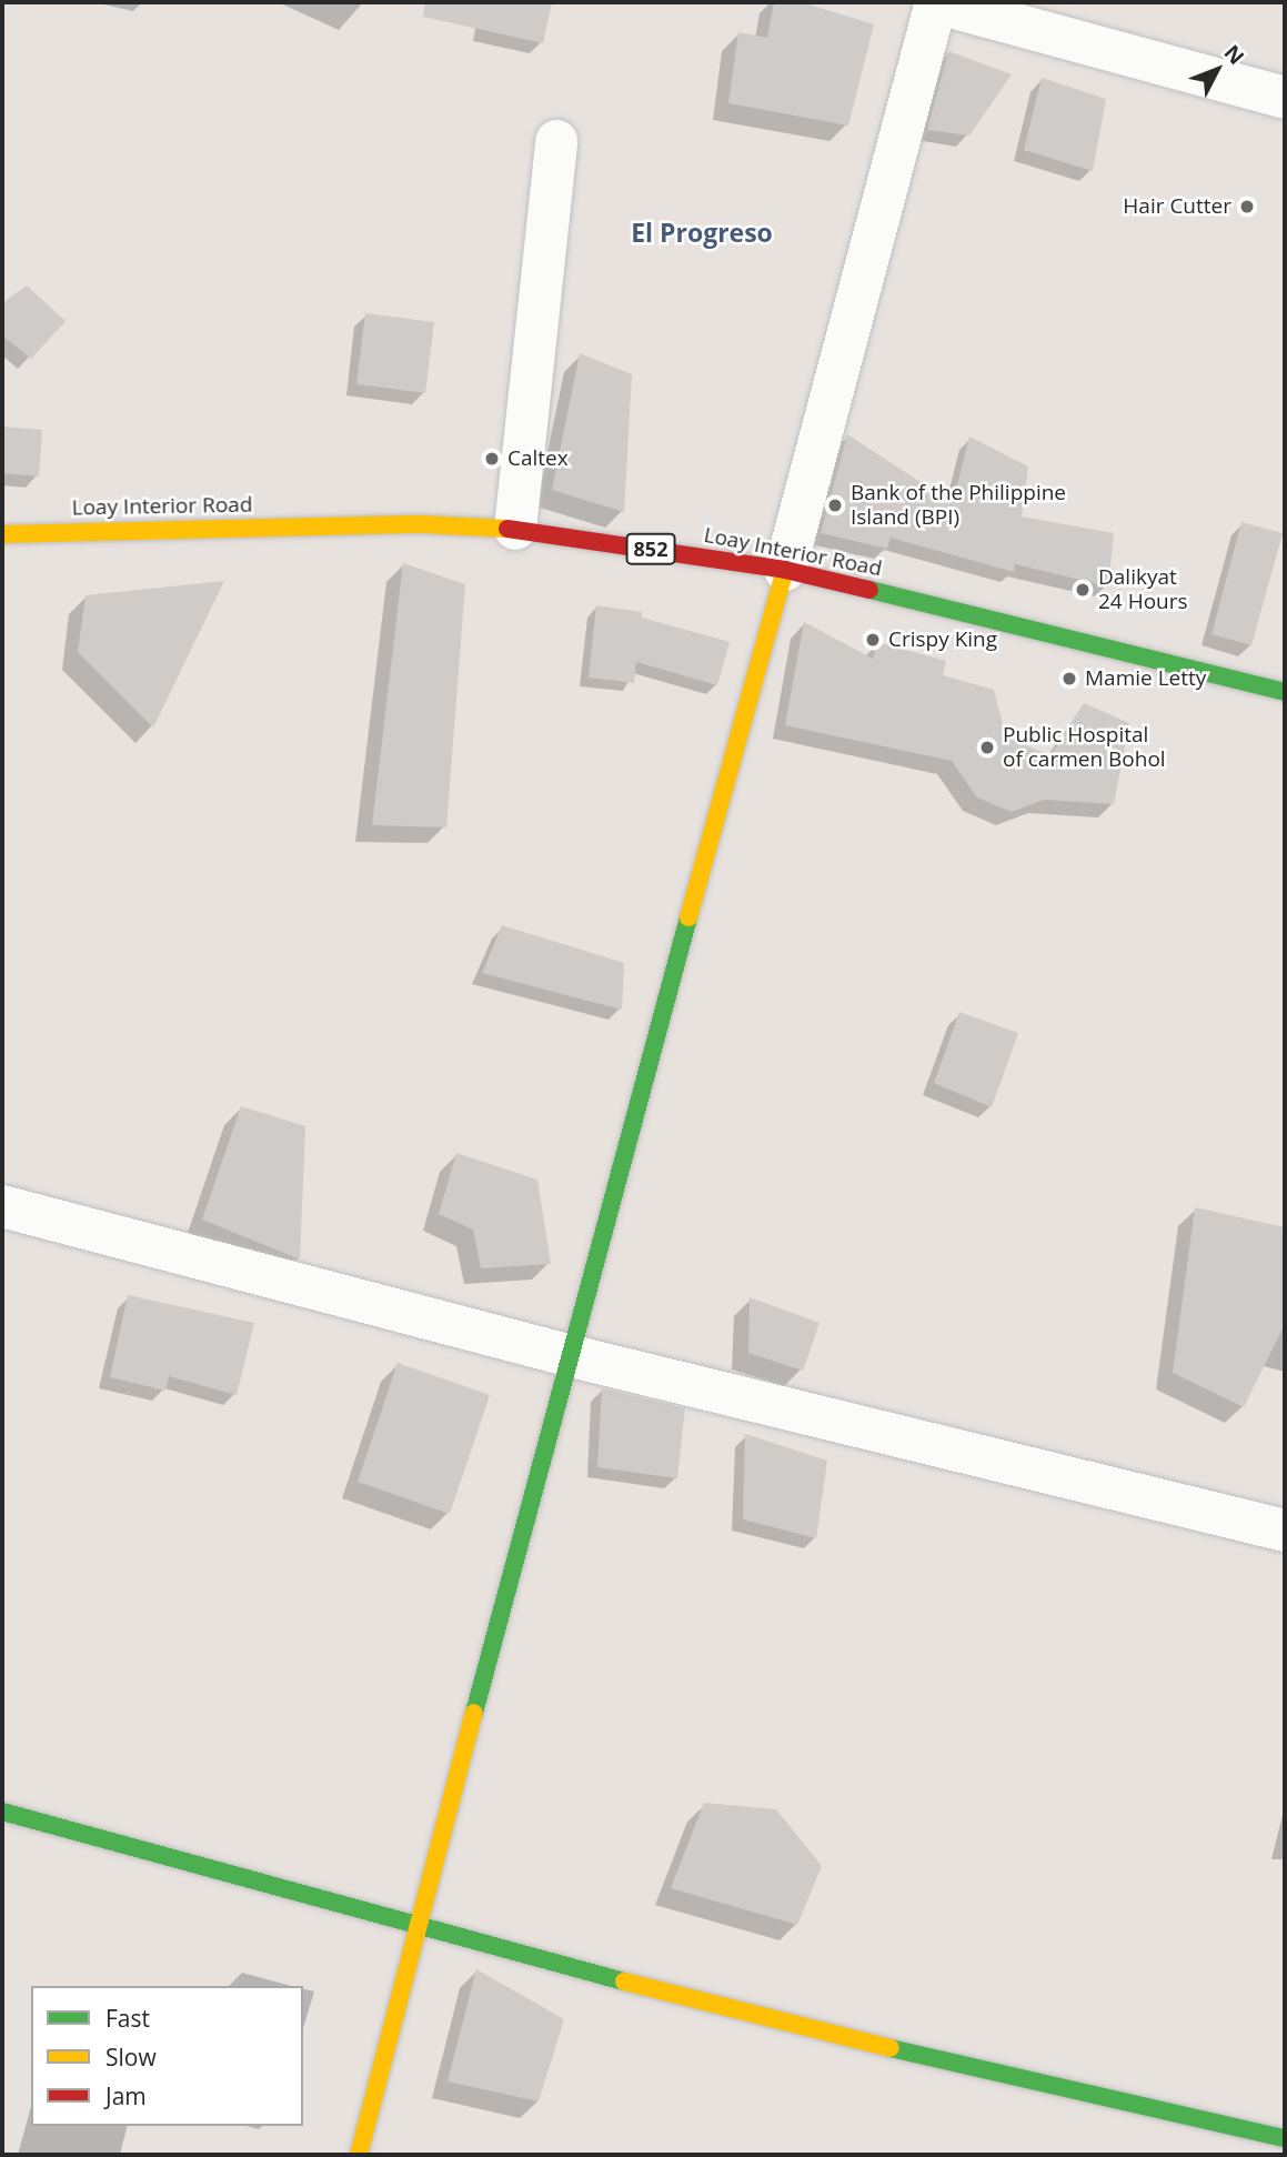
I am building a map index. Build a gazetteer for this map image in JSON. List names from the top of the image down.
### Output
{
  "streets": {
    "street": ["Loay Interior Road", "852"]
  },
  "districts": ["El Progreso"],
  "places": [
    "Hair Cutter",
    "Caltex",
    "Bank of the Philippine Island (BPI)",
    "Dalikyat 24 Hours",
    "Crispy King",
    "Mamie Letty",
    "Public Hospital of carmen Bohol"
  ],
  "legend": ["Fast", "Slow", "Jam"],
  "north": "top right"
}
